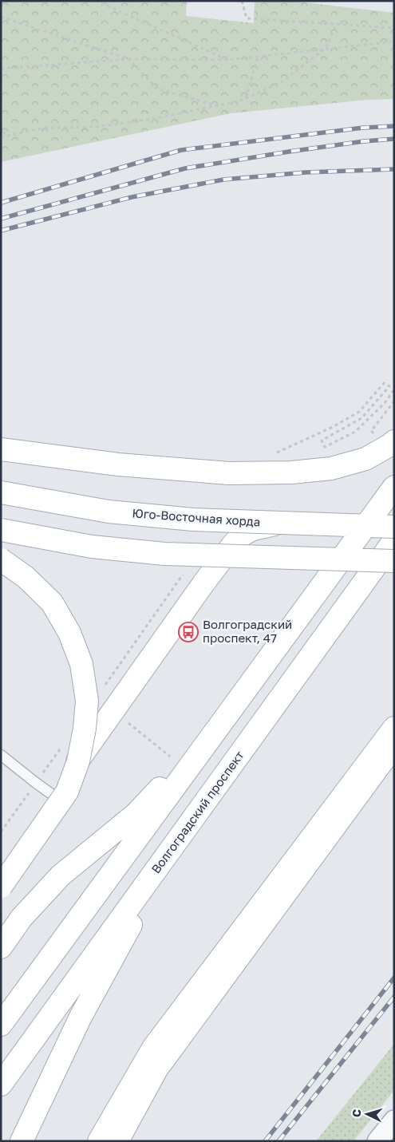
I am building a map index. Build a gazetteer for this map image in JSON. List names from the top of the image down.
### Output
{
  "streets": {
    "main road": ["Юго-Восточная хорда", "Волгоградский проспект"]
  },
  "places": {
    "bus stop": ["Волгоградский проспект, 47"]
  },
  "north": "left"
}
